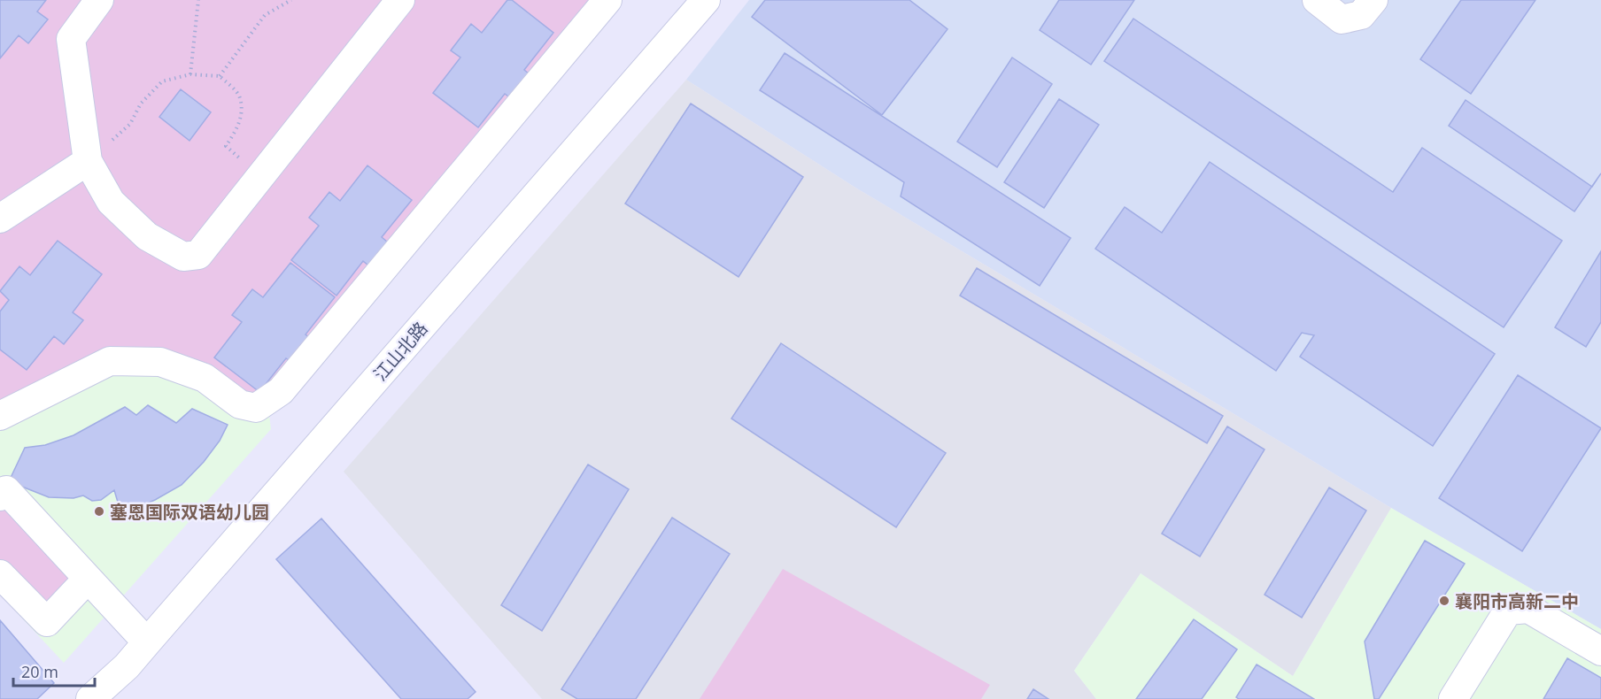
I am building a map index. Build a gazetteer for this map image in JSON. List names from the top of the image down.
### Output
{
  "streets": {
    "street": ["江山北路"]
  },
  "places": ["塞恩国际双语幼儿园", "襄阳市高新二中"],
  "scale_bar": "20 m"
}
